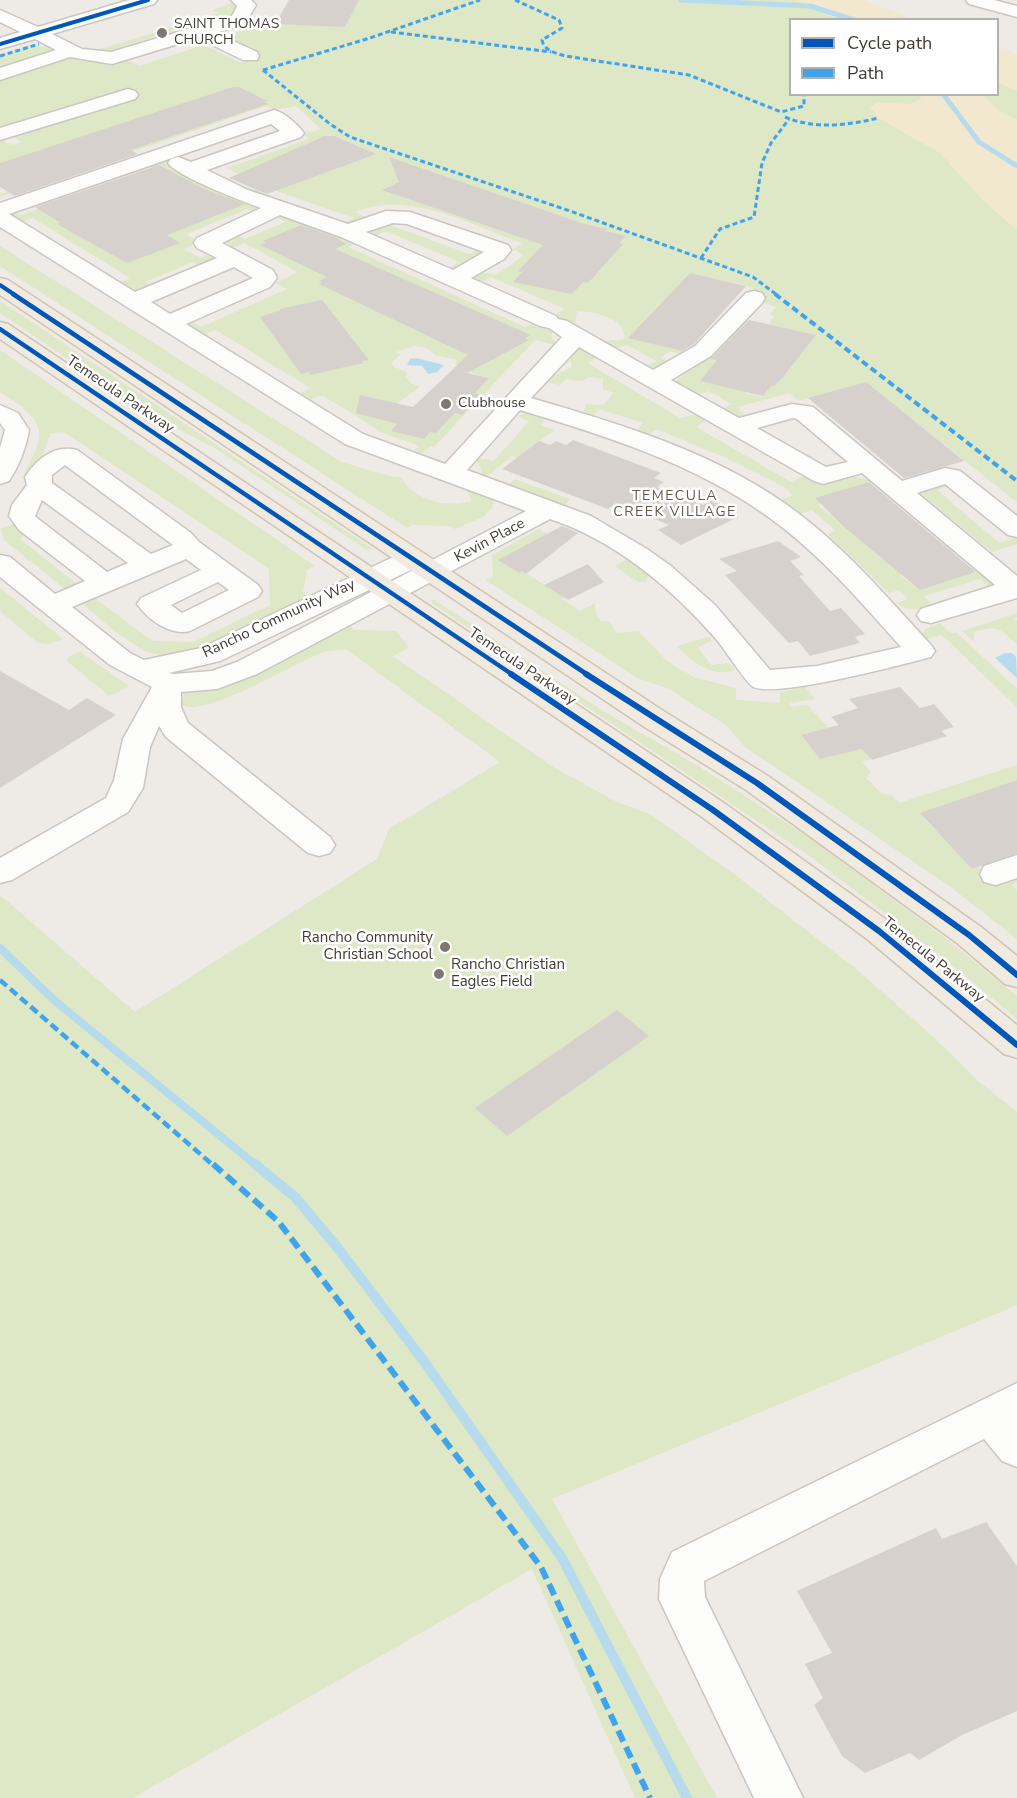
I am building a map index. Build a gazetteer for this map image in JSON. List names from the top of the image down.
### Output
{
  "streets": {
    "main road": ["Temecula Parkway"],
    "street": ["Kevin Place", "Rancho Community Way"]
  },
  "crossings": [
    ["Temecula Parkway", "Kevin Place"],
    ["Temecula Parkway", "Rancho Community Way"],
    ["Kevin Place", "Rancho Community Way"]
  ],
  "districts": ["TEMECULA CREEK VILLAGE"],
  "places": [
    "SAINT THOMAS CHURCH",
    "Clubhouse",
    "Rancho Community Christian School",
    "Rancho Christian Eagles Field"
  ],
  "legend": ["Cycle path", "Path"]
}
